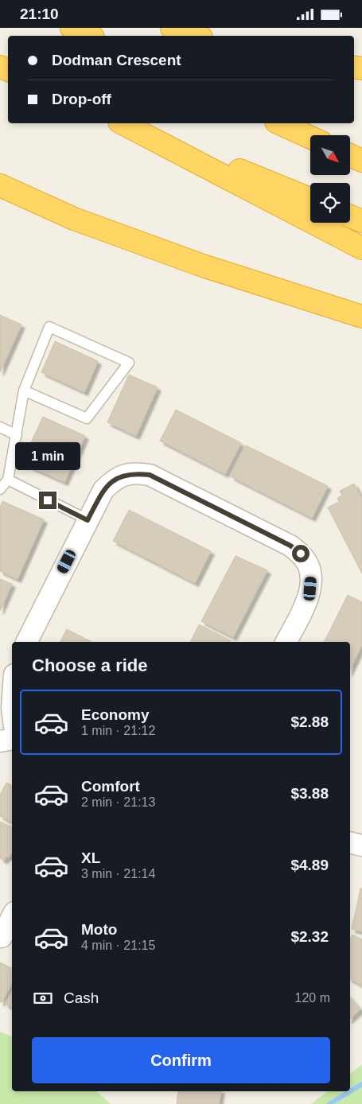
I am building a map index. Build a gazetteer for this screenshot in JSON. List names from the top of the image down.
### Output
{
  "north": "bottom right",
  "page": {
    "status": "21:10",
    "banner": ["Dodman Crescent", "Drop-off"],
    "bubble": "1 min",
    "heading": "Choose a ride",
    "list": [
      {
        "name": "Economy",
        "note": "1 min · 21:12",
        "value": "$2.88"
      },
      {
        "name": "Comfort",
        "note": "2 min · 21:13",
        "value": "$3.88"
      },
      {
        "name": "XL",
        "note": "3 min · 21:14",
        "value": "$4.89"
      },
      {
        "name": "Moto",
        "note": "4 min · 21:15",
        "value": "$2.32"
      }
    ],
    "pay": ["Cash", "120 m"],
    "buttons": "Confirm"
  }
}
